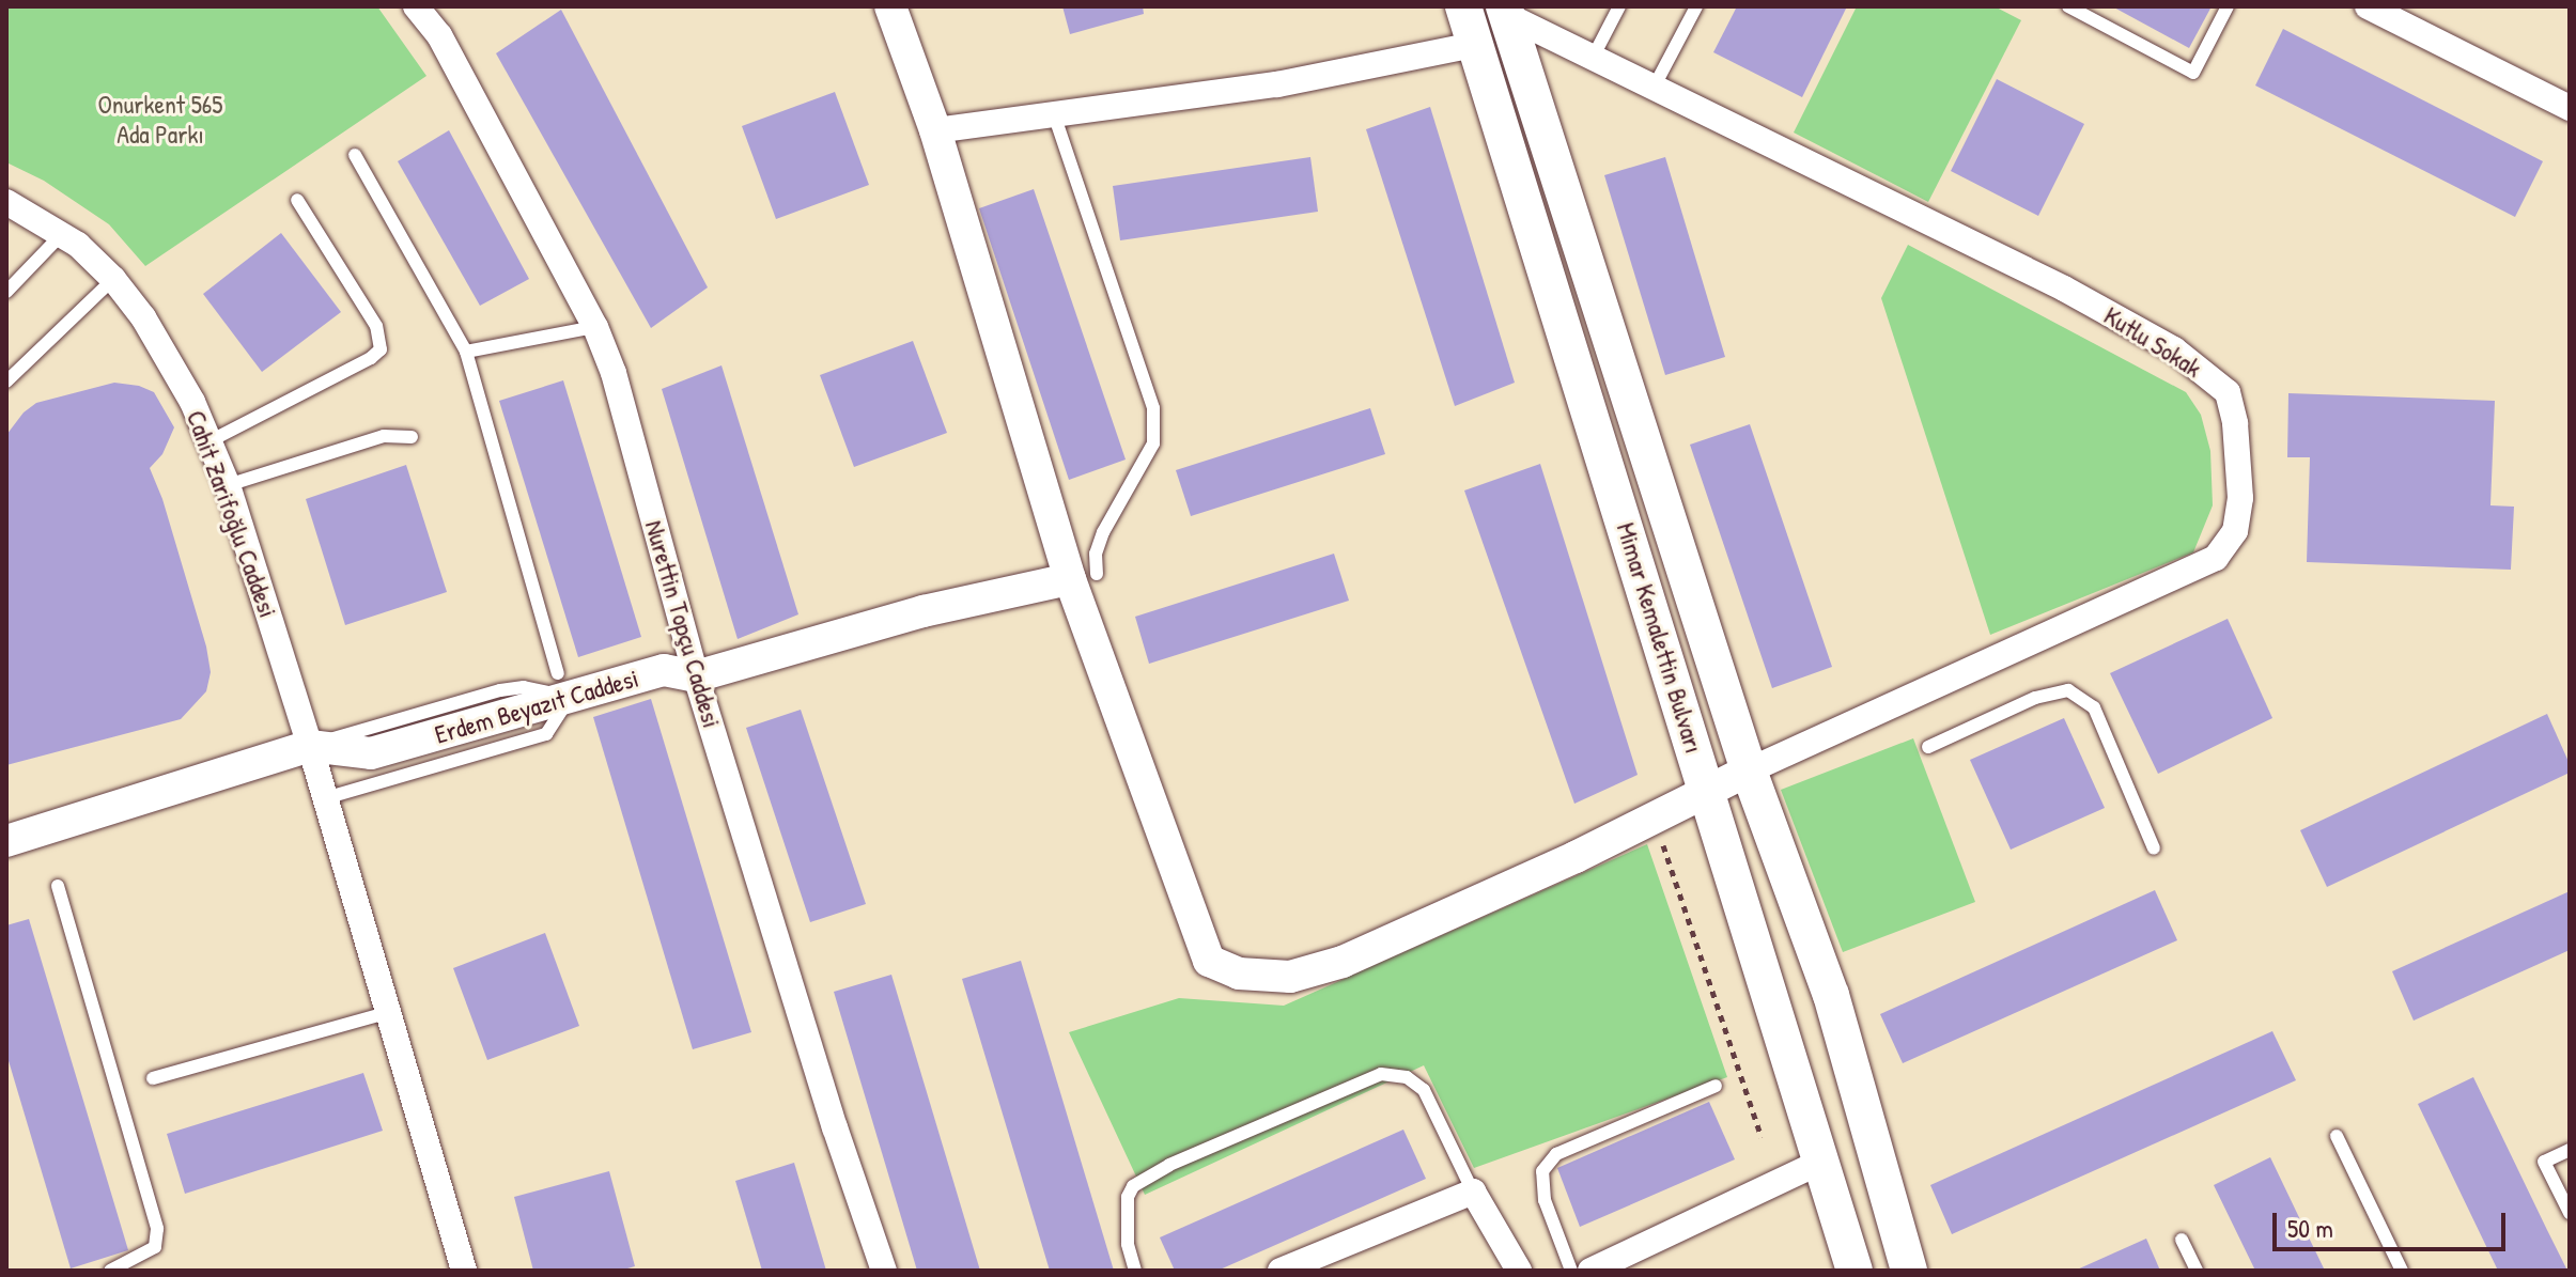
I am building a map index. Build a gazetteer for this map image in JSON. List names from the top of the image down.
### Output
{
  "streets": {
    "main road": ["Mimar Kemalettin Bulvarı"],
    "street": [
      "Kutlu Sokak",
      "Cahit Zarifoğlu Caddesi",
      "Nurettin Topçu Caddesi",
      "Erdem Beyazıt Caddesi"
    ]
  },
  "crossings": [
    ["Cahit Zarifoğlu Caddesi", "Erdem Beyazıt Caddesi"],
    ["Nurettin Topçu Caddesi", "Erdem Beyazıt Caddesi"]
  ],
  "parks": ["Onurkent 565 Ada Parkı"],
  "scale_bar": "50 m"
}
